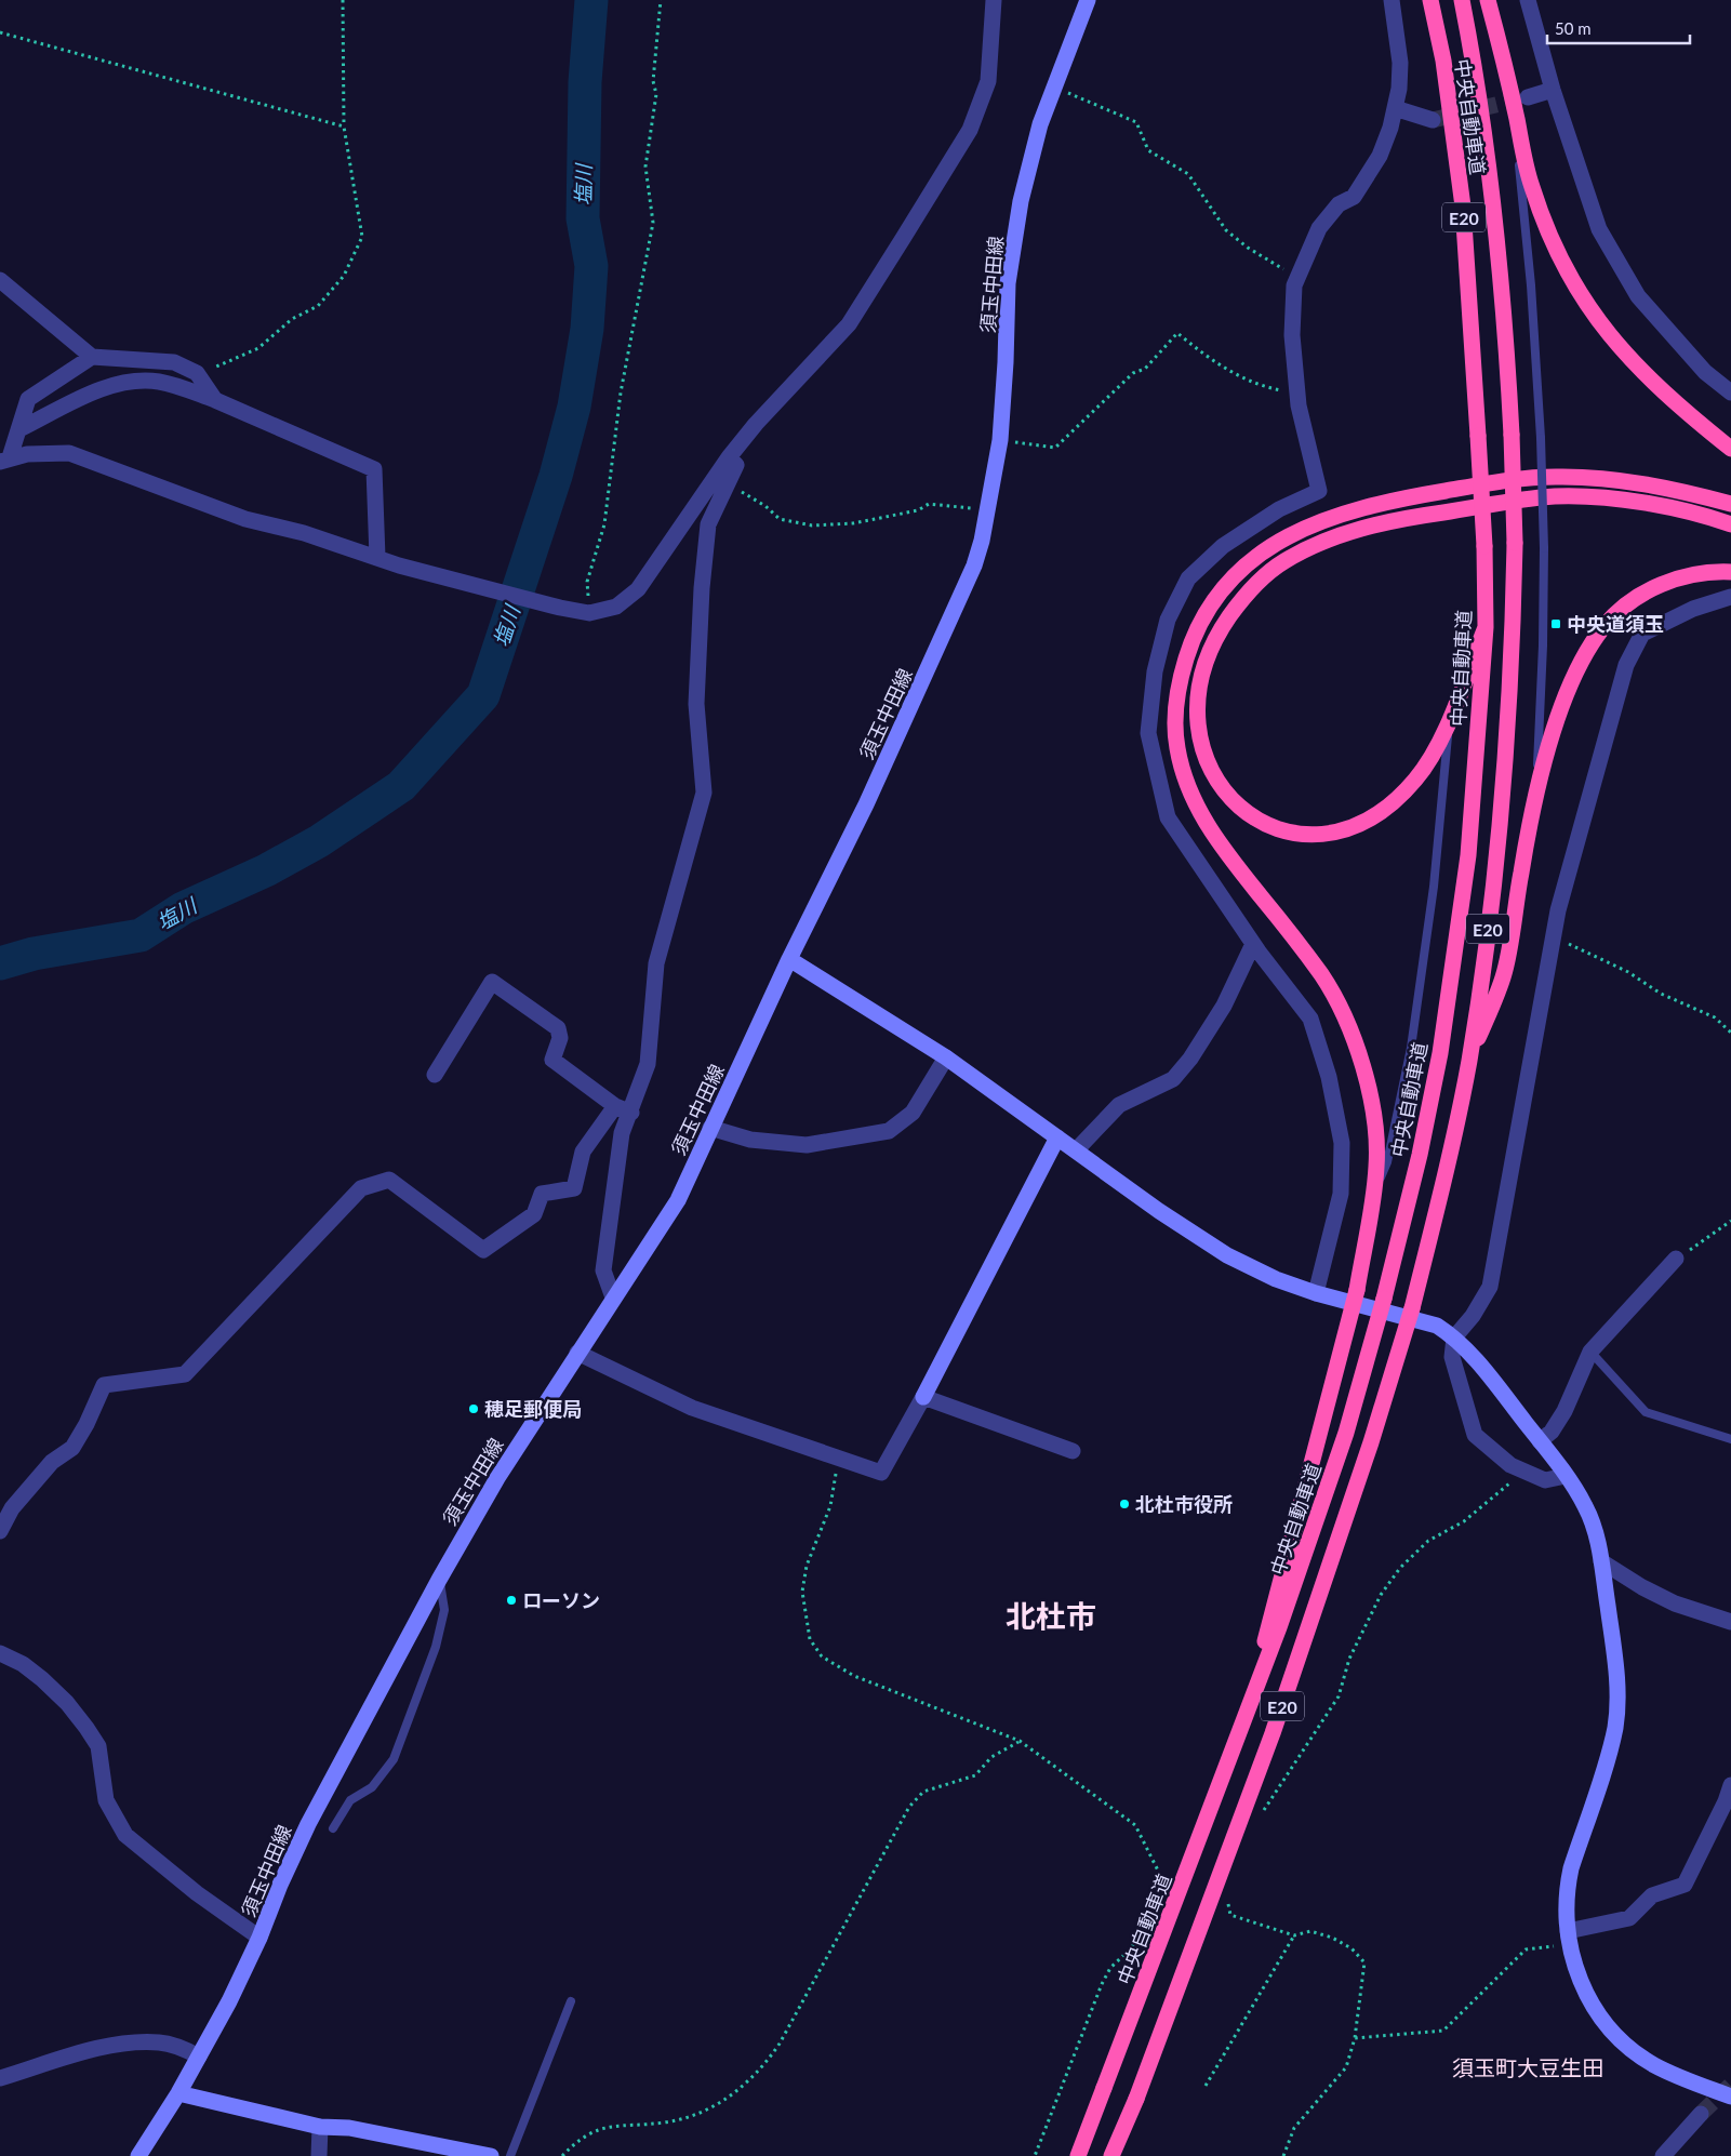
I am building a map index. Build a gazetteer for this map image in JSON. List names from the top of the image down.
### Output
{
  "streets": {
    "highway": ["中央自動車道", "E20"],
    "main road": ["須玉中田線"]
  },
  "districts": ["北杜市", "須玉町大豆生田"],
  "water": ["塩川"],
  "places": {
    "transit": ["中央道須玉"],
    "other": ["穂足郵便局", "北杜市役所", "ローソン"]
  },
  "scale_bar": "50 m"
}
